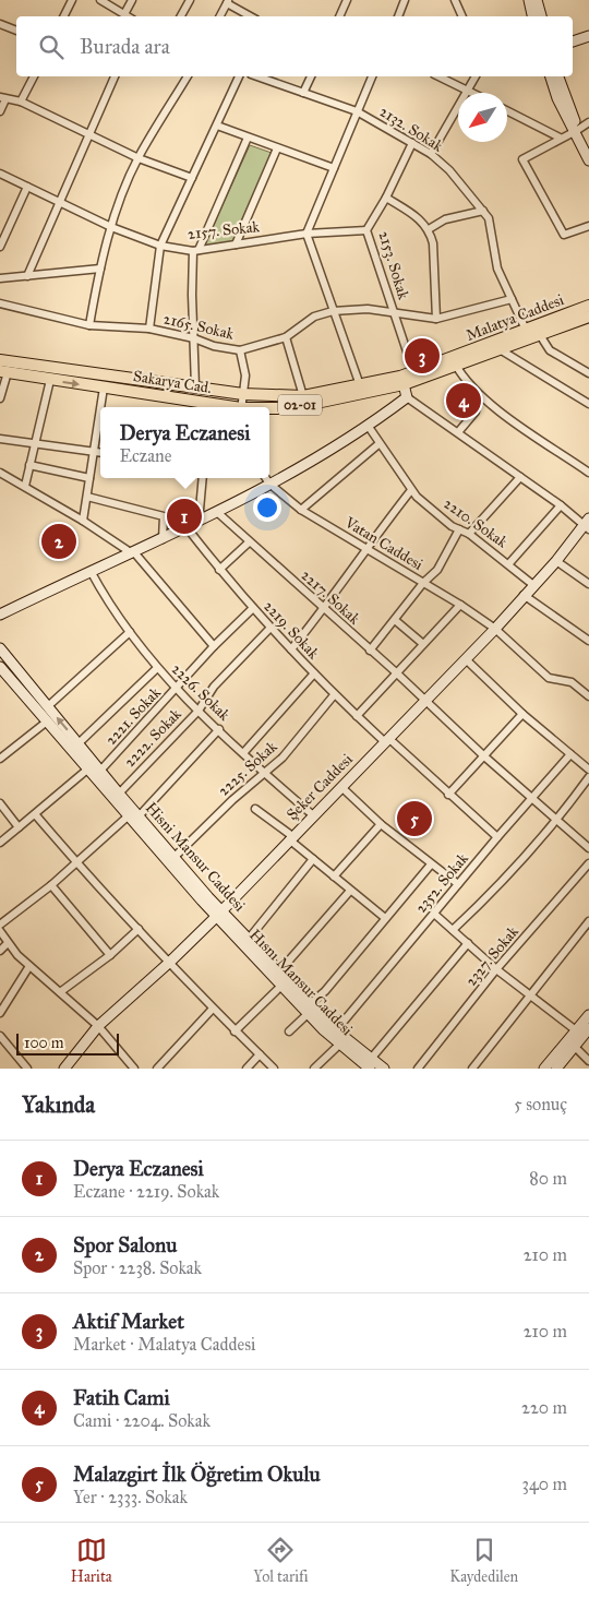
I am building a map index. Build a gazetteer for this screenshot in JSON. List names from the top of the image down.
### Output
{
  "streets": {
    "main road": [
      "Malatya Caddesi",
      "Sakarya Cad.",
      "02-01",
      "Şeker Caddesi",
      "Hisni Mansur Caddesi",
      "Hısnı Mansur Caddesi"
    ],
    "street": [
      "2132. Sokak",
      "2157. Sokak",
      "2153. Sokak",
      "2165. Sokak",
      "2210. Sokak",
      "Vatan Caddesi",
      "2217. Sokak",
      "2219. Sokak",
      "2226. Sokak",
      "2221. Sokak",
      "2222. Sokak",
      "2225. Sokak",
      "2352. Sokak",
      "2327. Sokak"
    ]
  },
  "crossings": [
    ["2132. Sokak", "2153. Sokak"],
    ["2132. Sokak", "Malatya Caddesi"],
    ["2132. Sokak", "2165. Sokak"],
    ["2157. Sokak", "2153. Sokak"],
    ["2153. Sokak", "Malatya Caddesi"],
    ["2153. Sokak", "2165. Sokak"],
    ["2210. Sokak", "Şeker Caddesi"],
    ["Vatan Caddesi", "Şeker Caddesi"],
    ["2217. Sokak", "Şeker Caddesi"],
    ["2217. Sokak", "2352. Sokak"],
    ["2219. Sokak", "2221. Sokak"],
    ["2219. Sokak", "2222. Sokak"],
    ["2219. Sokak", "2225. Sokak"],
    ["2219. Sokak", "Şeker Caddesi"],
    ["2219. Sokak", "2352. Sokak"],
    ["2226. Sokak", "2221. Sokak"],
    ["2226. Sokak", "2222. Sokak"],
    ["2226. Sokak", "2225. Sokak"],
    ["2226. Sokak", "Şeker Caddesi"],
    ["2221. Sokak", "Hisni Mansur Caddesi"],
    ["2222. Sokak", "Hisni Mansur Caddesi"],
    ["2225. Sokak", "Hisni Mansur Caddesi"],
    ["Şeker Caddesi", "Hisni Mansur Caddesi"],
    ["Şeker Caddesi", "Hısnı Mansur Caddesi"],
    ["Hisni Mansur Caddesi", "2352. Sokak"],
    ["Hisni Mansur Caddesi", "Hısnı Mansur Caddesi"]
  ],
  "scale_bar": "100 m",
  "north": "bottom left",
  "page": {
    "search": "Burada ara",
    "pins": [
      "3",
      "4",
      "1",
      "2",
      "5"
    ],
    "popup": ["Derya Eczanesi", "Eczane"],
    "scale": "100 m",
    "heading": ["Yakında", "5 sonuç"],
    "list": [
      {
        "mark": "1",
        "name": "Derya Eczanesi",
        "note": "Eczane · 2219. Sokak",
        "value": "80 m"
      },
      {
        "mark": "2",
        "name": "Spor Salonu",
        "note": "Spor · 2238. Sokak",
        "value": "210 m"
      },
      {
        "mark": "3",
        "name": "Aktif Market",
        "note": "Market · Malatya Caddesi",
        "value": "210 m"
      },
      {
        "mark": "4",
        "name": "Fatih Cami",
        "note": "Cami · 2204. Sokak",
        "value": "220 m"
      },
      {
        "mark": "5",
        "name": "Malazgirt İlk Öğretim Okulu",
        "note": "Yer · 2333. Sokak",
        "value": "340 m"
      }
    ],
    "nav": ["Harita", "Yol tarifi", "Kaydedilen"]
  }
}
